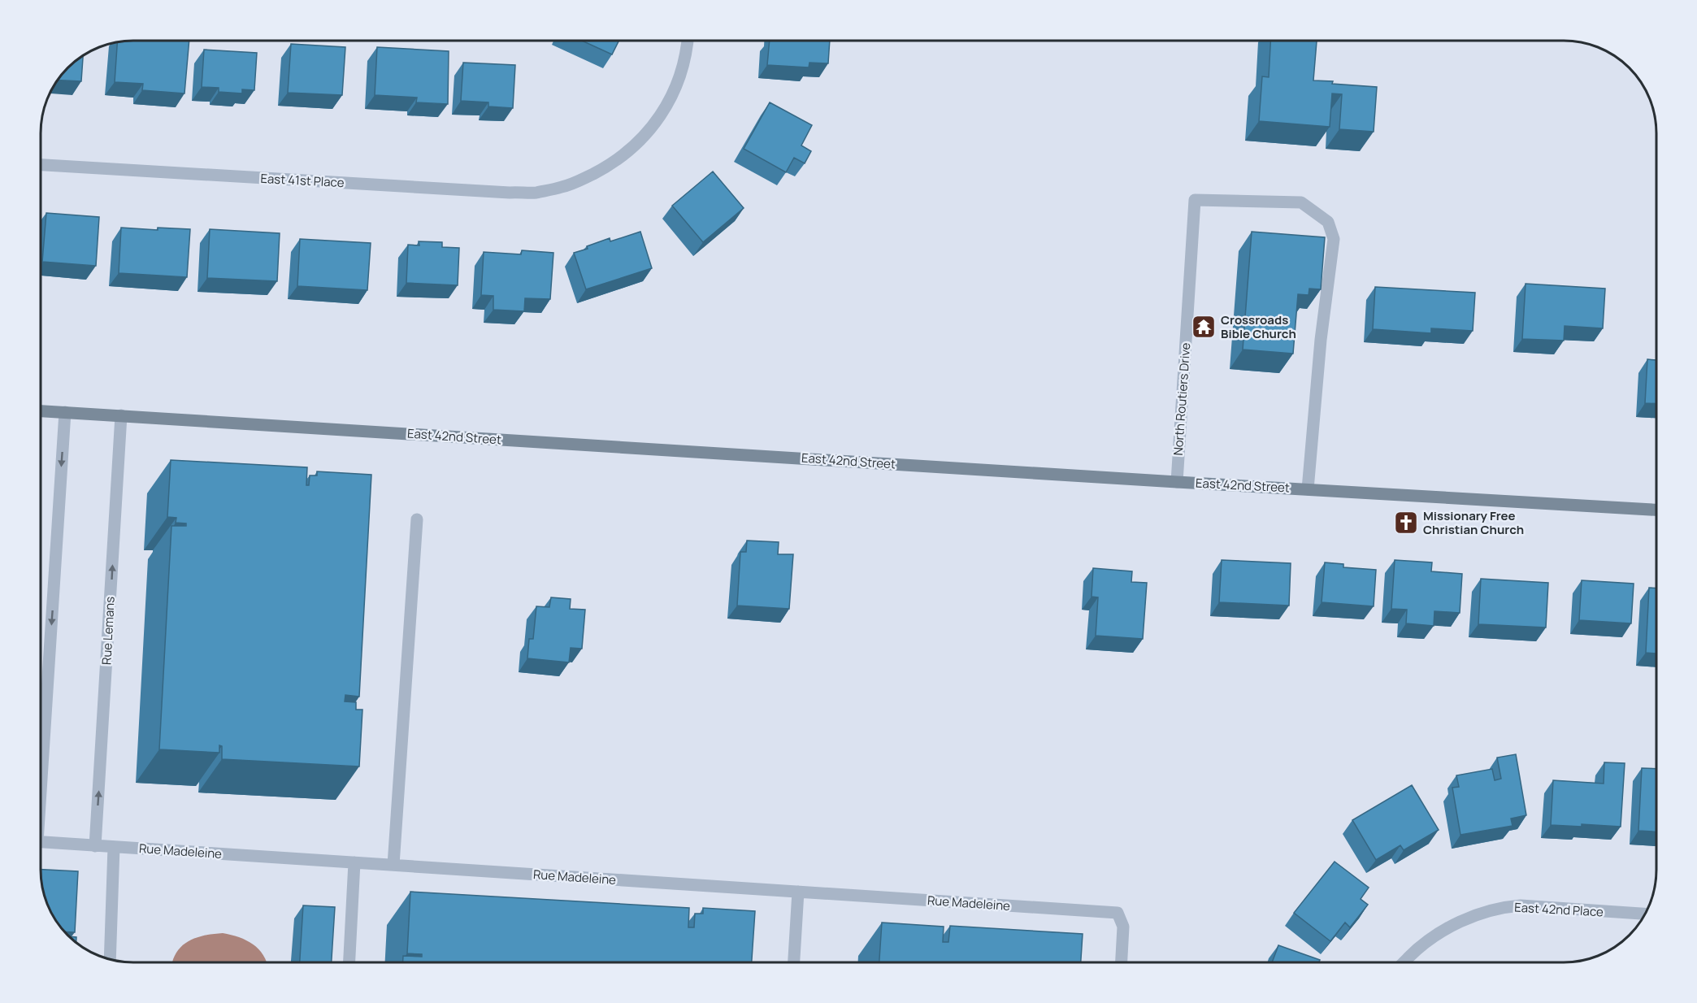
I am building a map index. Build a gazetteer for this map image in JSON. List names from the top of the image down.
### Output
{
  "streets": {
    "street": [
      "East 41st Place",
      "North Routiers Drive",
      "East 42nd Street",
      "Rue Lemans",
      "Rue Madeleine",
      "East 42nd Place"
    ]
  },
  "crossings": [
    ["North Routiers Drive", "East 42nd Street"],
    ["East 42nd Street", "Rue Lemans"],
    ["Rue Lemans", "Rue Madeleine"]
  ],
  "places": {
    "temple": ["Crossroads Bible Church"],
    "church": ["Missionary Free Christian Church"]
  }
}
